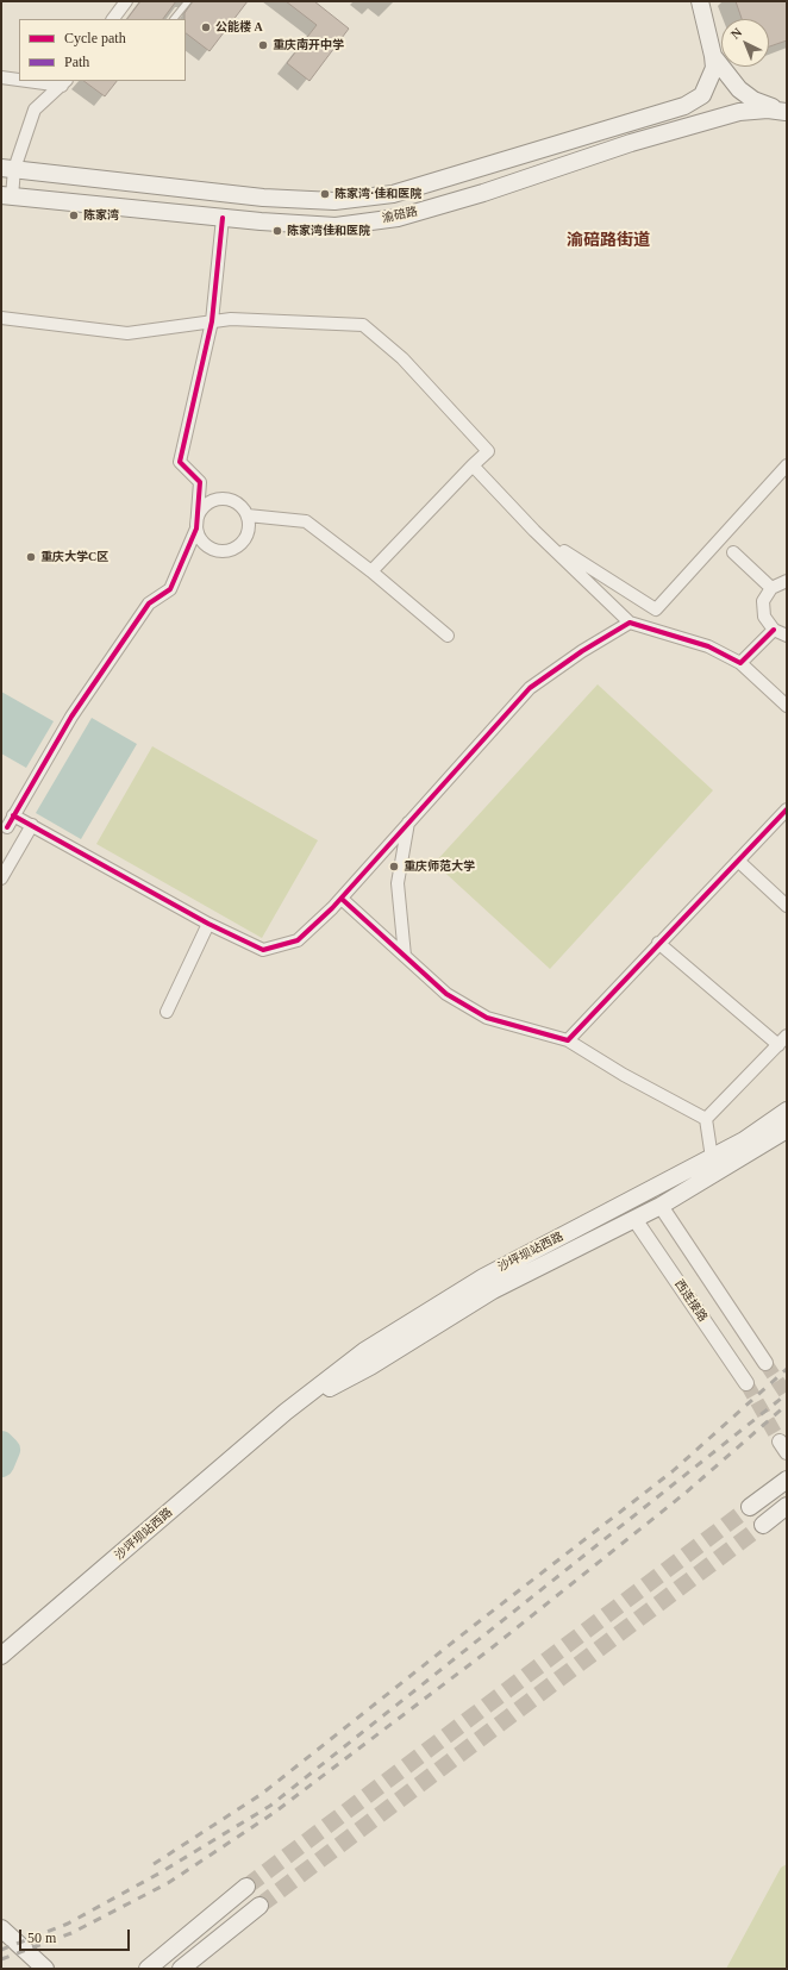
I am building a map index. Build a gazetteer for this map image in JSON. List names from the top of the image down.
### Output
{
  "streets": {
    "main road": ["渝碚路", "沙坪坝站西路"],
    "street": ["西连接路"]
  },
  "crossings": [
    ["沙坪坝站西路", "西连接路"]
  ],
  "districts": ["渝碚路街道"],
  "places": [
    "公能楼 A",
    "重庆南开中学",
    "陈家湾·佳和医院",
    "陈家湾",
    "陈家湾佳和医院",
    "重庆大学C区",
    "重庆师范大学"
  ],
  "legend": ["Cycle path", "Path"],
  "scale_bar": "50 m",
  "north": "top left"
}
